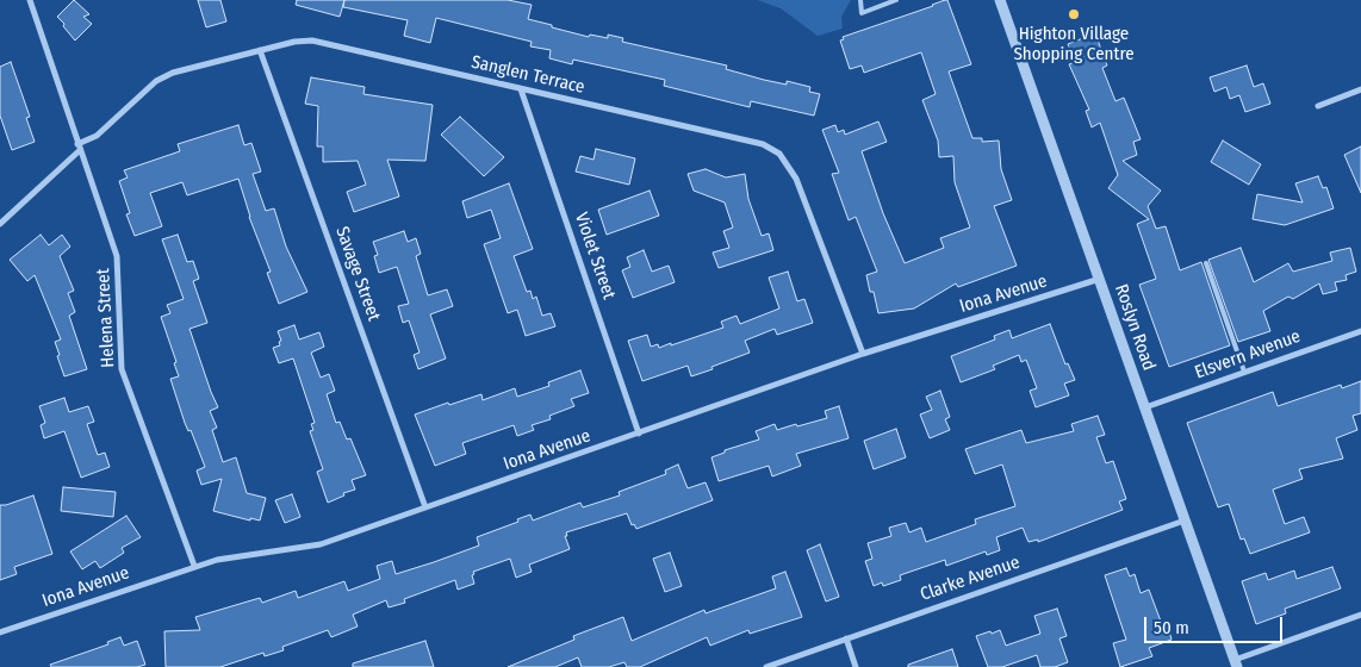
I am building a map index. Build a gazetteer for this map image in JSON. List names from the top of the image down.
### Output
{
  "streets": {
    "street": [
      "Sanglen Terrace",
      "Violet Street",
      "Savage Street",
      "Iona Avenue",
      "Helena Street",
      "Roslyn Road",
      "Elsvern Avenue",
      "Clarke Avenue"
    ]
  },
  "crossings": [
    ["Sanglen Terrace", "Violet Street"],
    ["Sanglen Terrace", "Savage Street"],
    ["Sanglen Terrace", "Iona Avenue"],
    ["Sanglen Terrace", "Helena Street"],
    ["Violet Street", "Iona Avenue"],
    ["Savage Street", "Iona Avenue"],
    ["Iona Avenue", "Helena Street"],
    ["Iona Avenue", "Roslyn Road"],
    ["Roslyn Road", "Elsvern Avenue"],
    ["Roslyn Road", "Clarke Avenue"]
  ],
  "places": ["Highton Village Shopping Centre"],
  "scale_bar": "50 m"
}
